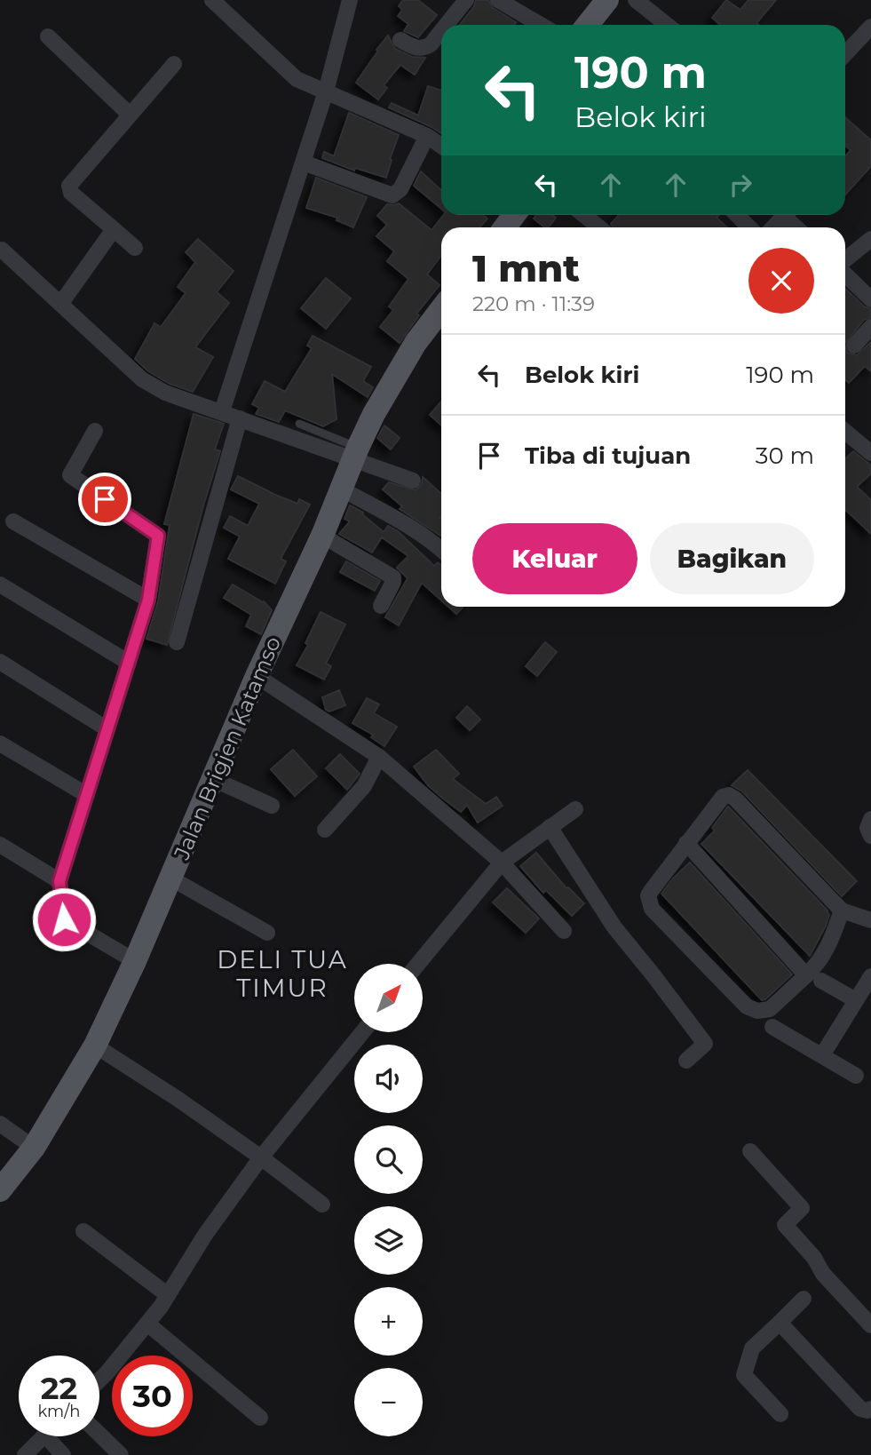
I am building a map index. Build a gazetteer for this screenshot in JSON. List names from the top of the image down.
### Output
{
  "streets": {
    "main road": ["Jalan Brigjen Katamso"]
  },
  "districts": ["DELI TUA TIMUR"],
  "north": "top right",
  "page": {
    "turn": ["190 m", "Belok kiri"],
    "heading": ["1 mnt", "220 m · 11:39"],
    "list": [
      {
        "name": "Belok kiri",
        "value": "190 m"
      },
      {
        "name": "Tiba di tujuan",
        "value": "30 m"
      }
    ],
    "buttons": ["Keluar", "Bagikan"],
    "map_buttons": ["+", "−"],
    "speed": "22 km/h",
    "limit": "30"
  }
}
